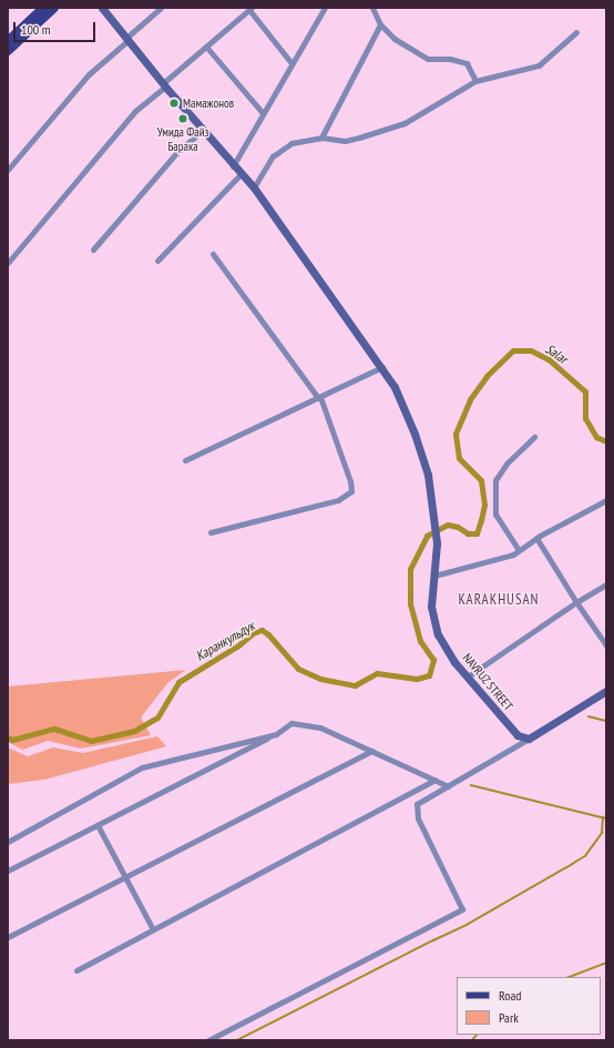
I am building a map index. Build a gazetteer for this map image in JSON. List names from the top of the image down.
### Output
{
  "streets": {
    "street": ["NAVRUZ STREET"]
  },
  "districts": ["KARAKHUSAN"],
  "water": ["Salar", "Каранкульдук"],
  "places": ["Мамажонов", "Умида Файз Барака"],
  "legend": ["Road", "Park"],
  "scale_bar": "100 m"
}
